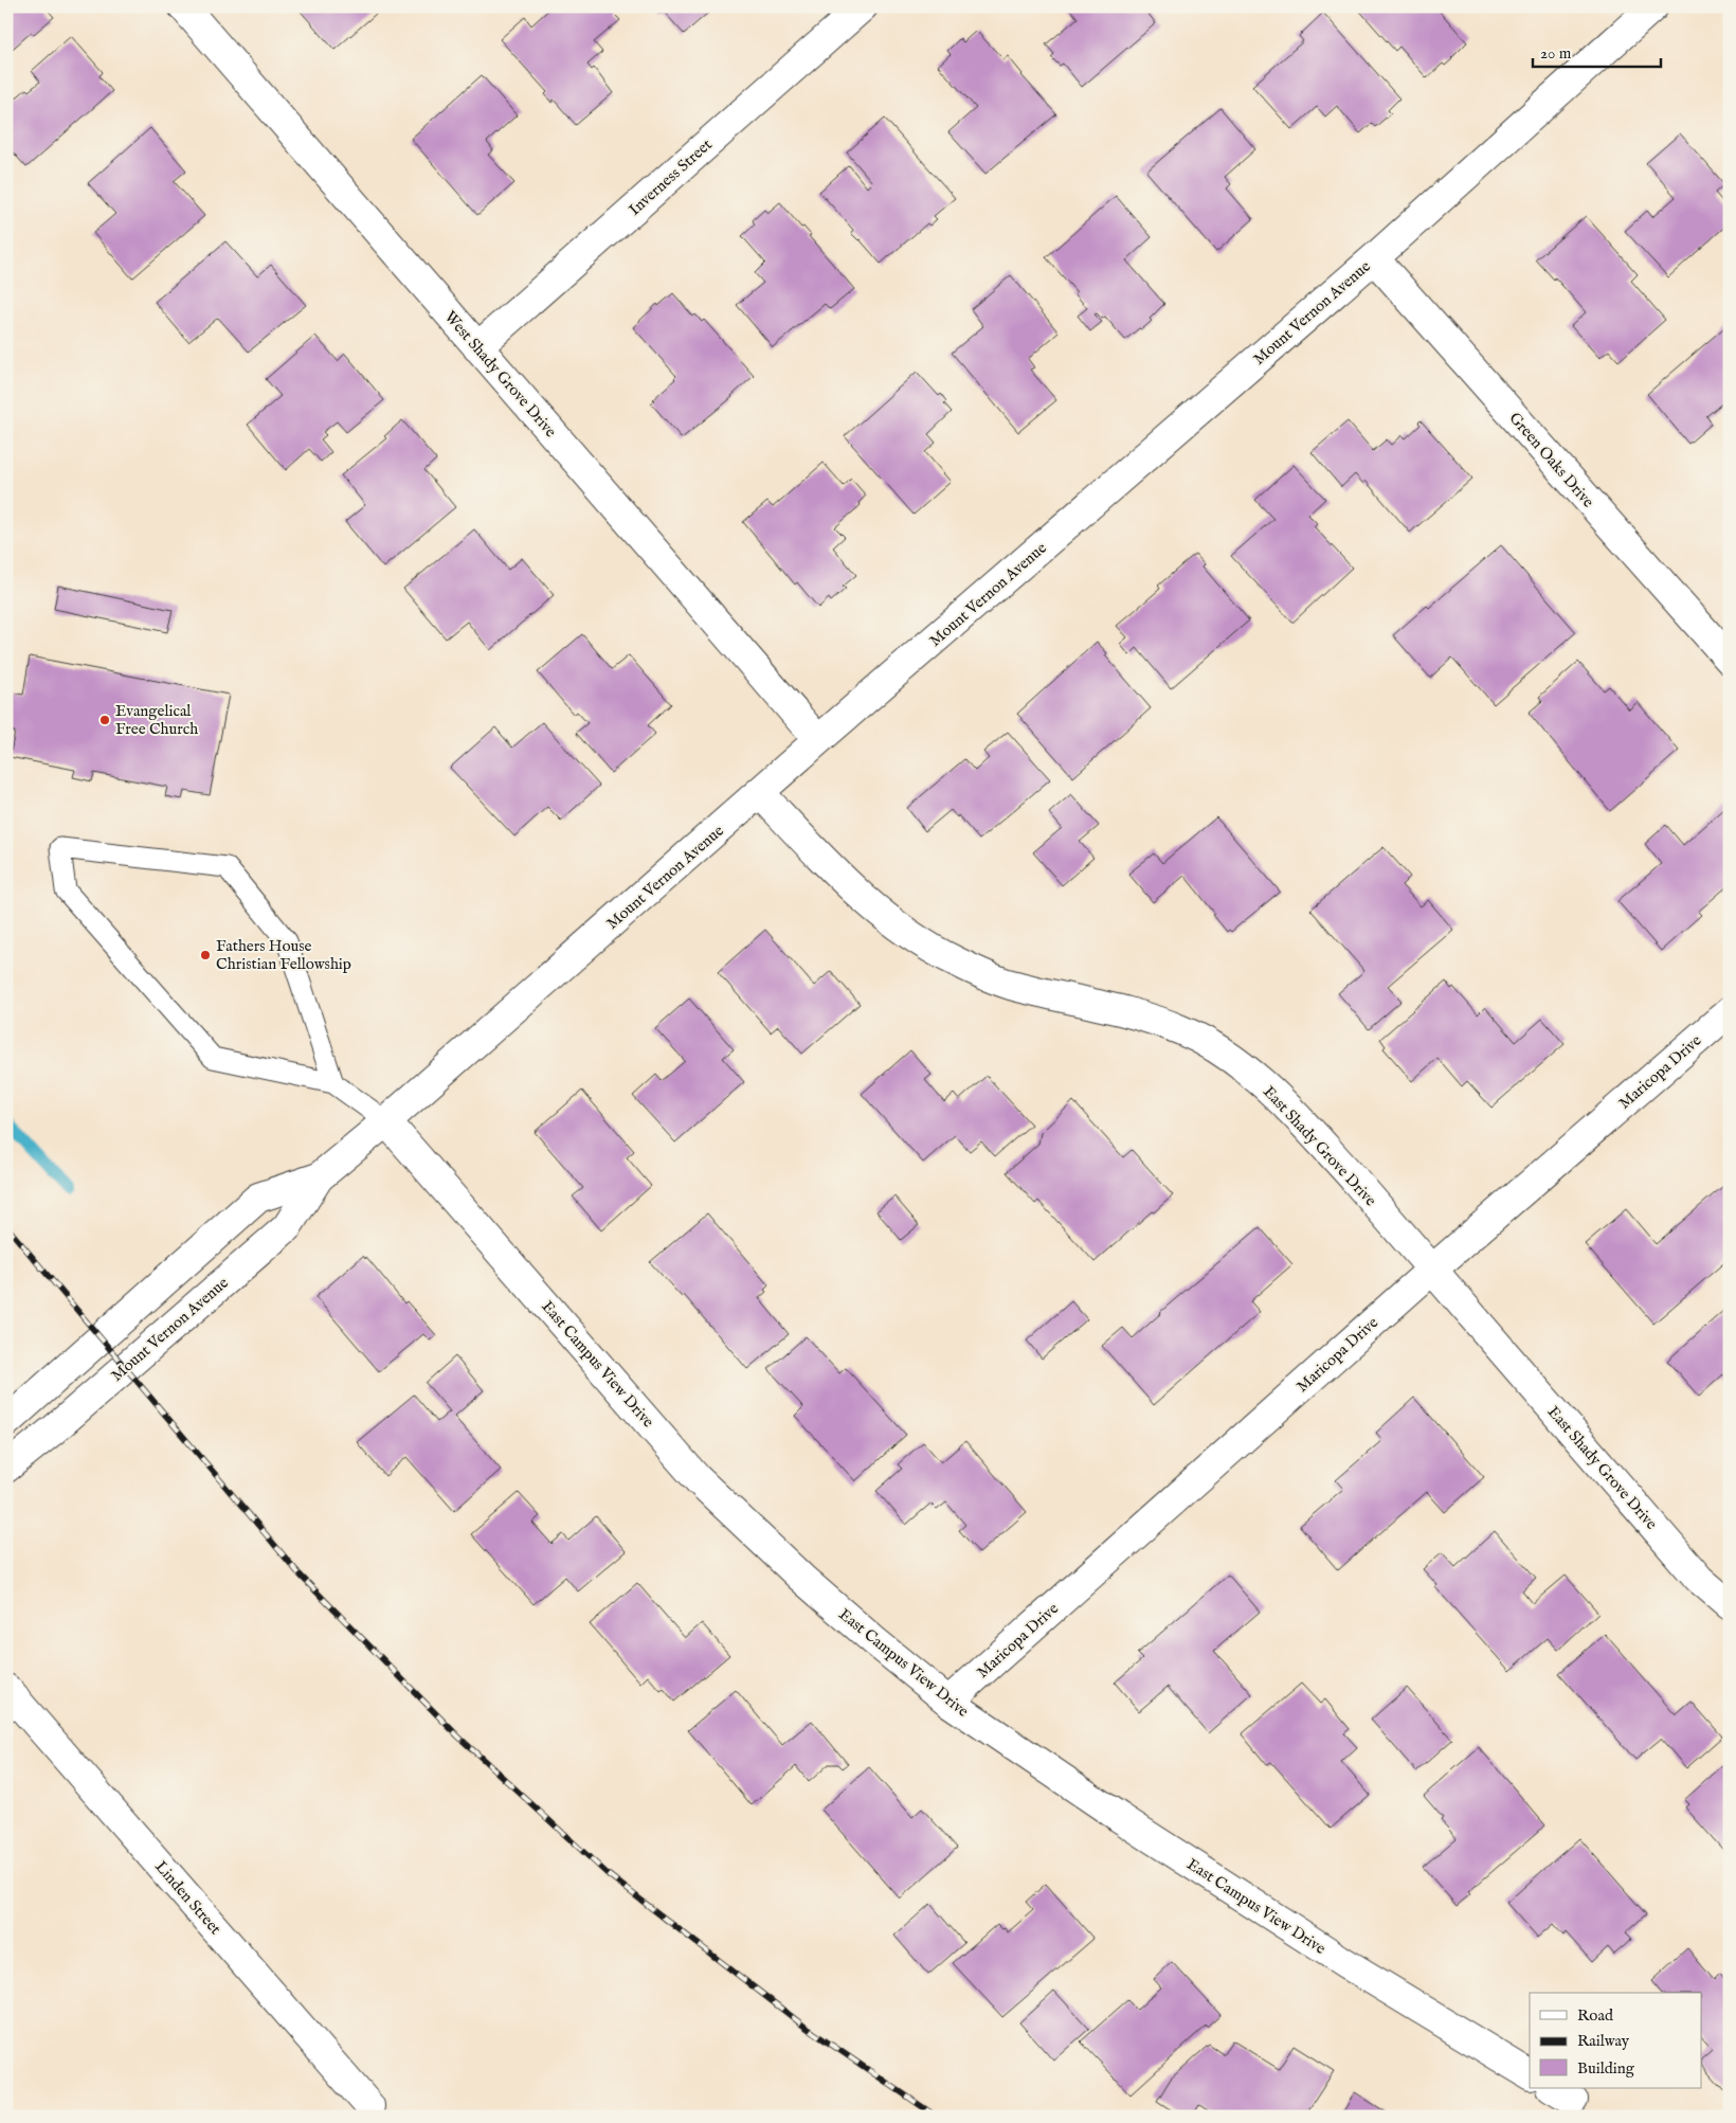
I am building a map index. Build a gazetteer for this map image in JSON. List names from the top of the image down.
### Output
{
  "streets": {
    "street": [
      "Inverness Street",
      "Mount Vernon Avenue",
      "West Shady Grove Drive",
      "Green Oaks Drive",
      "Maricopa Drive",
      "East Shady Grove Drive",
      "East Campus View Drive",
      "Linden Street"
    ]
  },
  "crossings": [
    ["Inverness Street", "West Shady Grove Drive"],
    ["Mount Vernon Avenue", "West Shady Grove Drive"],
    ["Mount Vernon Avenue", "Green Oaks Drive"],
    ["Mount Vernon Avenue", "East Shady Grove Drive"],
    ["Mount Vernon Avenue", "East Campus View Drive"],
    ["Maricopa Drive", "East Shady Grove Drive"],
    ["Maricopa Drive", "East Campus View Drive"]
  ],
  "places": ["Evangelical Free Church", "Fathers House Christian Fellowship"],
  "legend": ["Road", "Railway", "Building"],
  "scale_bar": "20 m"
}
